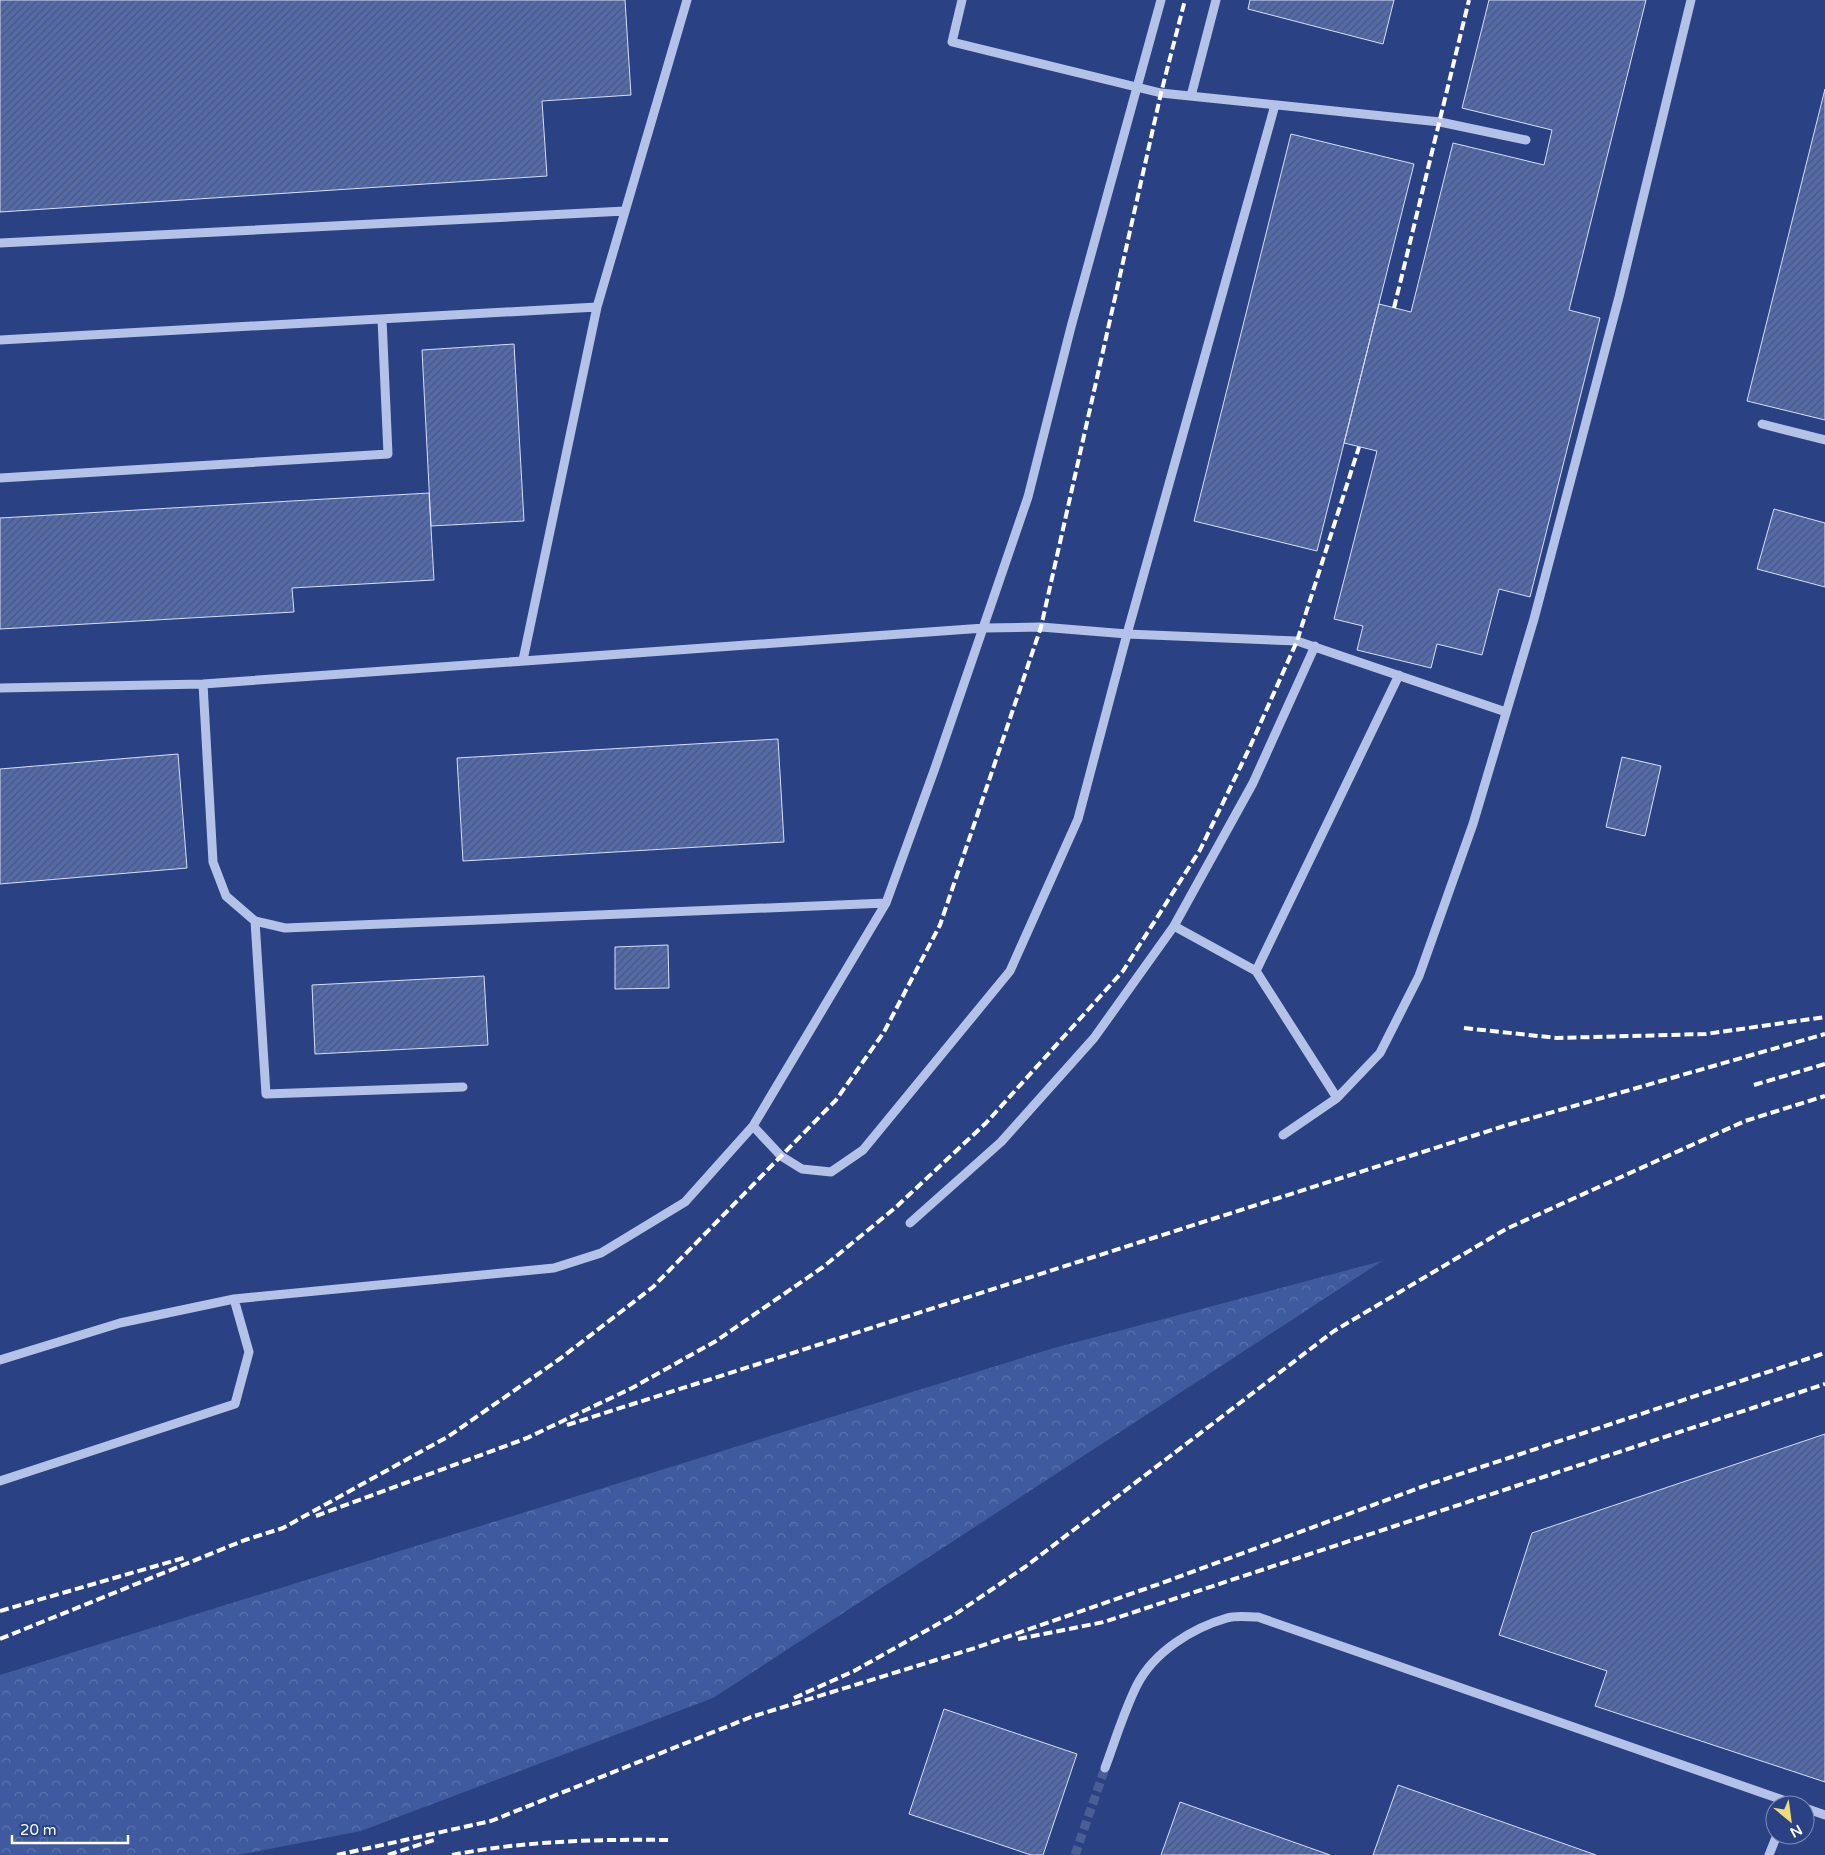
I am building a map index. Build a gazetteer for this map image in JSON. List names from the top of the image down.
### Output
{
  "scale_bar": "20 m",
  "north": "bottom right"
}
